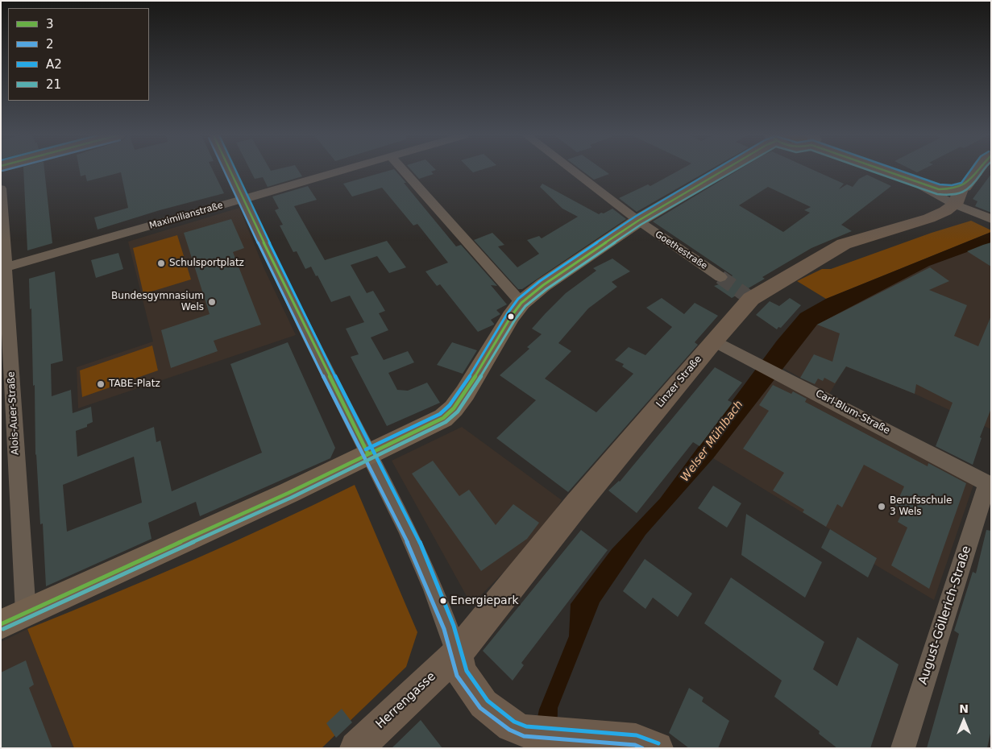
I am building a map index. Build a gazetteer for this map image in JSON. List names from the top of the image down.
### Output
{
  "streets": {
    "main road": ["Linzer Straße"],
    "street": [
      "Maximilianstraße",
      "Goethestraße",
      "Carl-Blum-Straße",
      "Alois-Auer-Straße",
      "August-Göllerich-Straße",
      "Herrengasse"
    ]
  },
  "crossings": [
    ["Maximilianstraße", "Alois-Auer-Straße"],
    ["Linzer Straße", "Carl-Blum-Straße"],
    ["Linzer Straße", "Herrengasse"],
    ["Carl-Blum-Straße", "August-Göllerich-Straße"]
  ],
  "water": ["Welser Mühlbach"],
  "places": [
    "Schulsportplatz",
    "Bundesgymnasium Wels",
    "TABE-Platz",
    "Berufsschule 3 Wels",
    "Energiepark"
  ],
  "lines": [
    "transit line 3",
    "transit line 2",
    "transit line A2",
    "transit line 21"
  ],
  "legend": [
    "3",
    "2",
    "A2",
    "21"
  ],
  "north": "top"
}
